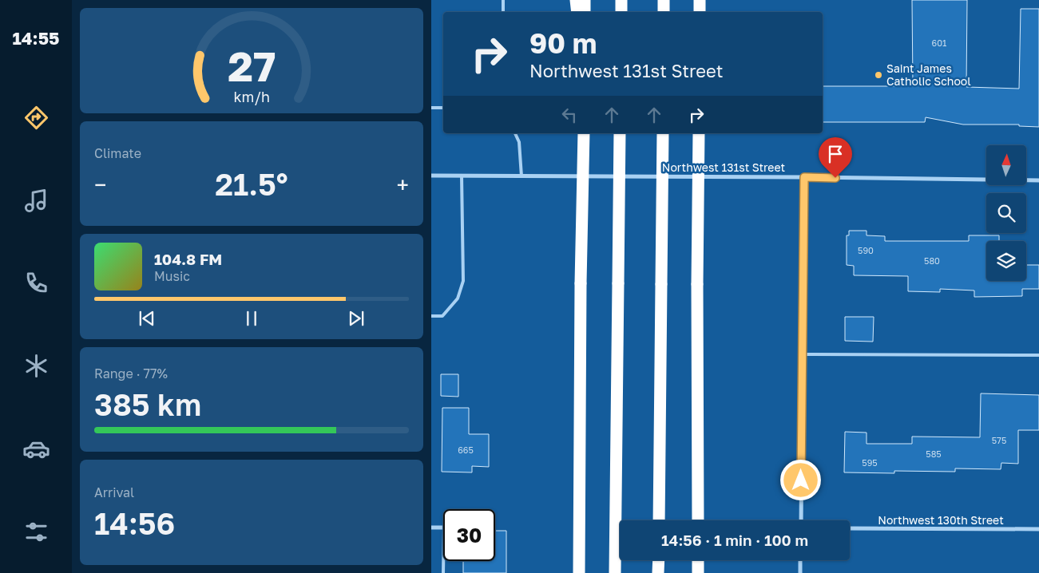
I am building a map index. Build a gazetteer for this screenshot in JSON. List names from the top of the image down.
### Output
{
  "streets": {
    "street": ["Northwest 131st Street", "Northwest 130th Street"]
  },
  "places": ["Saint James Catholic School"],
  "house_numbers": [
    "601",
    "590",
    "580",
    "575",
    "665",
    "585",
    "595"
  ],
  "north": "top",
  "page": {
    "tabs": "14:55",
    "turn": ["90 m", "Northwest 131st Street"],
    "tile": [
      "Climate",
      ["Range · 77%", "385 km"],
      ["Arrival", "14:56"]
    ],
    "heat": ["−", "21.5°", "+"],
    "song": ["104.8 FM", "Music"],
    "limit": "30",
    "trip": "14:56 · 1 min · 100 m",
    "gauge": ["27", "km/h"]
  }
}
